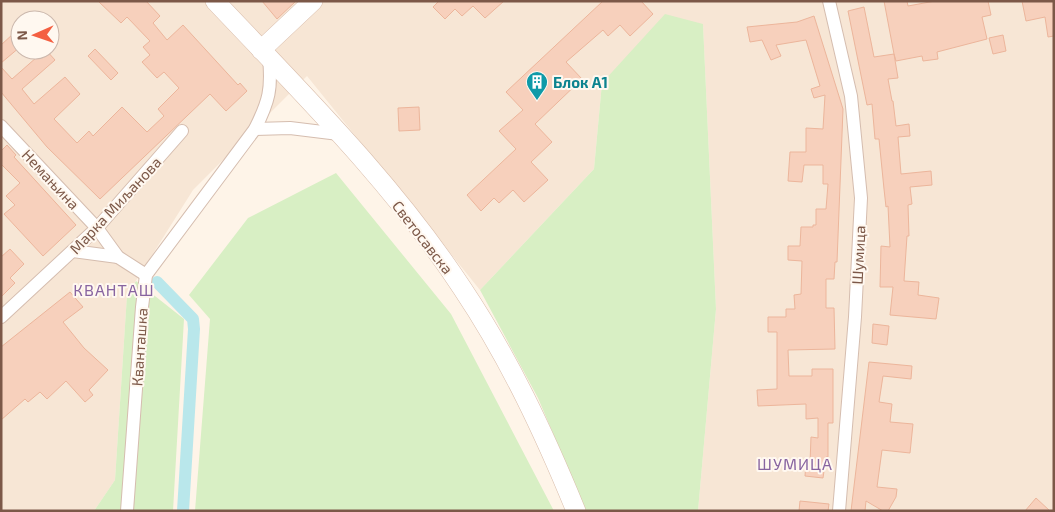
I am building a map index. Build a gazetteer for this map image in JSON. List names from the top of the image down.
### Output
{
  "streets": {
    "main road": ["Светосавска"],
    "street": [
      "Немањина",
      "Марка Миљанова",
      "Шумица",
      "Кванташка"
    ]
  },
  "crossings": [
    ["Немањина", "Марка Миљанова"],
    ["Немањина", "Кванташка"]
  ],
  "districts": ["КВАНТАШ", "ШУМИЦА"],
  "places": {
    "building": ["Блок А1"]
  },
  "north": "left"
}
